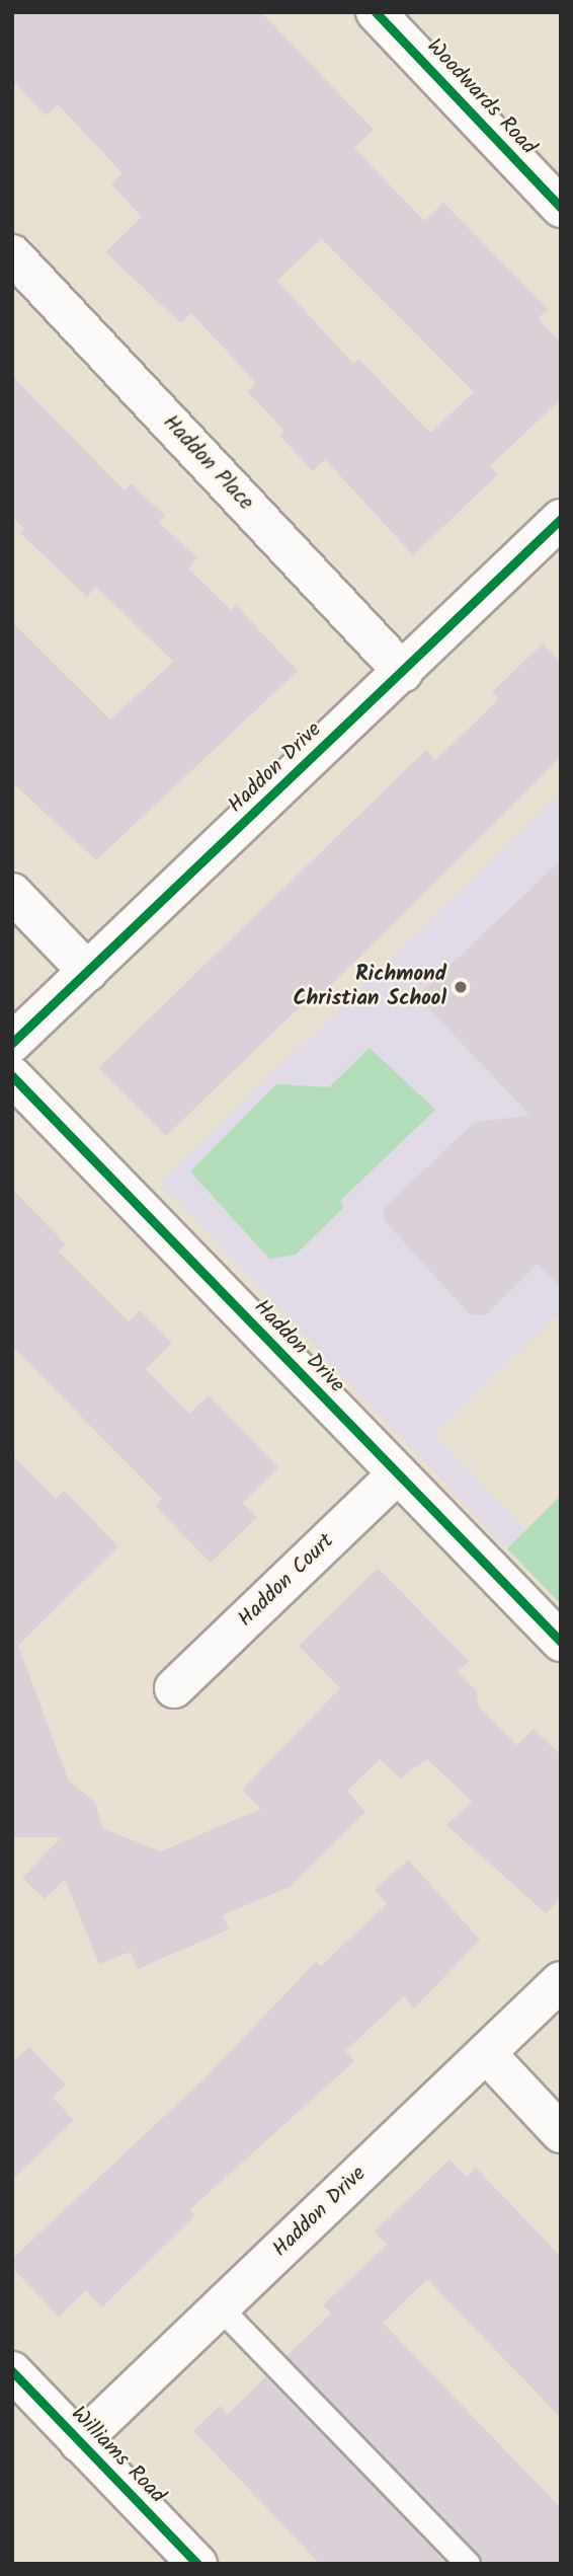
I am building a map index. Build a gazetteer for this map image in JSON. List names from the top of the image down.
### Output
{
  "streets": {
    "street": [
      "Woodwards Road",
      "Haddon Place",
      "Haddon Drive",
      "Haddon Court",
      "Williams Road"
    ]
  },
  "crossings": [
    ["Haddon Place", "Haddon Drive"],
    ["Haddon Drive", "Haddon Court"],
    ["Haddon Drive", "Williams Road"]
  ],
  "places": ["Richmond Christian School"]
}
